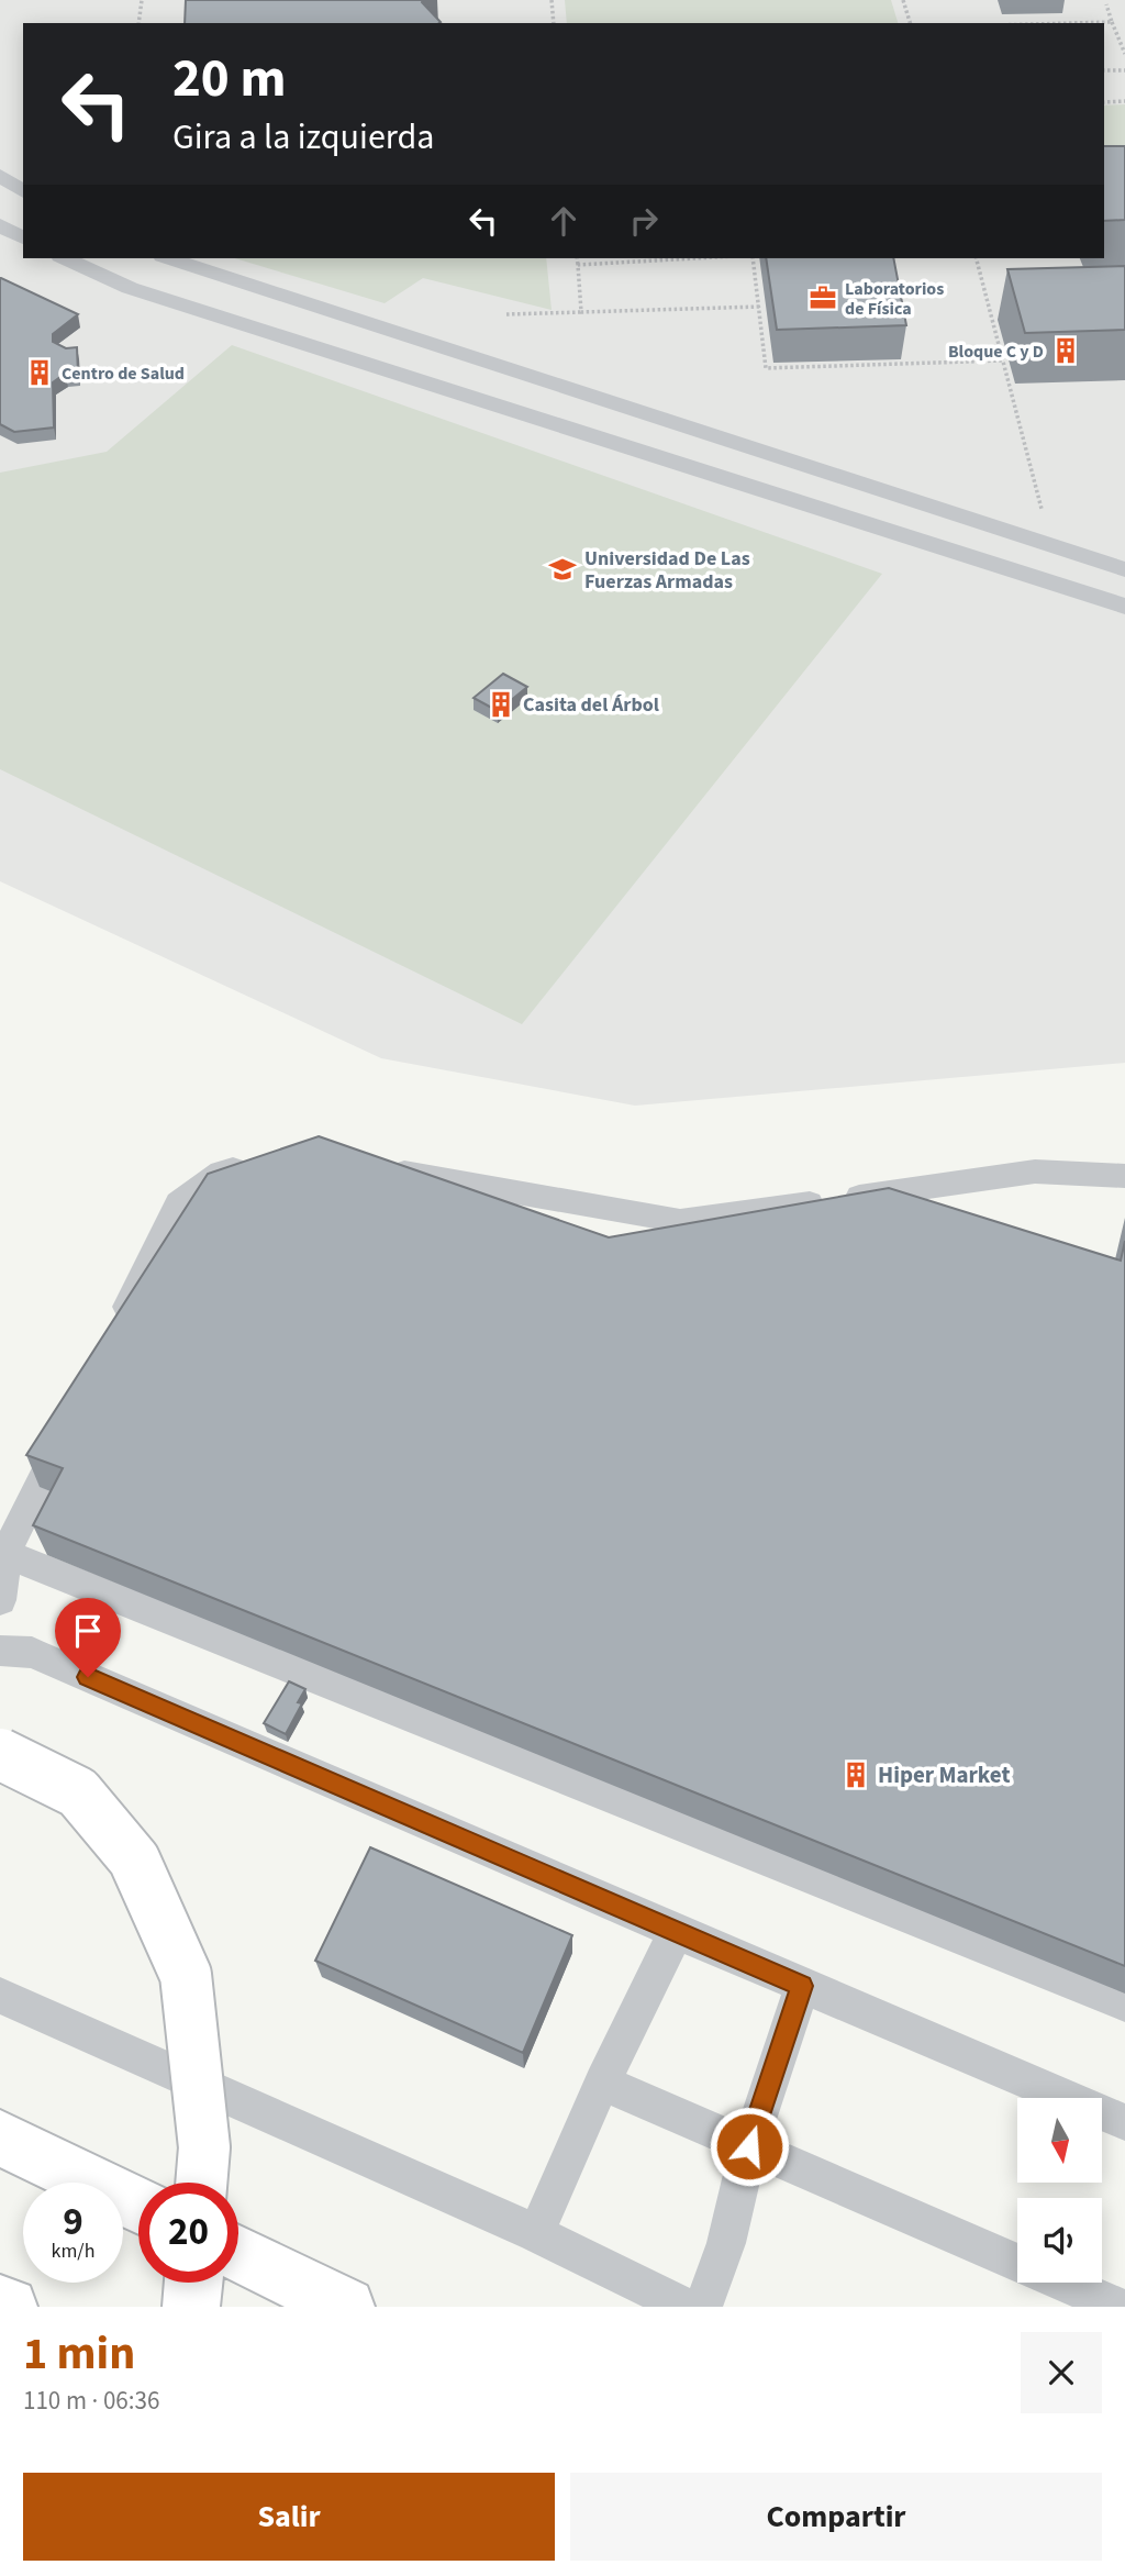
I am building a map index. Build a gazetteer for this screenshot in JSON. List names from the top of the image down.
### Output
{
  "places": {
    "office": ["Laboratorios de Física"],
    "building": [
      "Bloque C y D",
      "Centro de Salud",
      "Casita del Árbol",
      "Hiper Market"
    ],
    "school or university": ["Universidad De Las Fuerzas Armadas"]
  },
  "north": "bottom",
  "page": {
    "turn": ["20 m", "Gira a la izquierda"],
    "speed": "9 km/h",
    "limit": "20",
    "heading": ["1 min", "110 m · 06:36"],
    "buttons": ["Salir", "Compartir"]
  }
}
